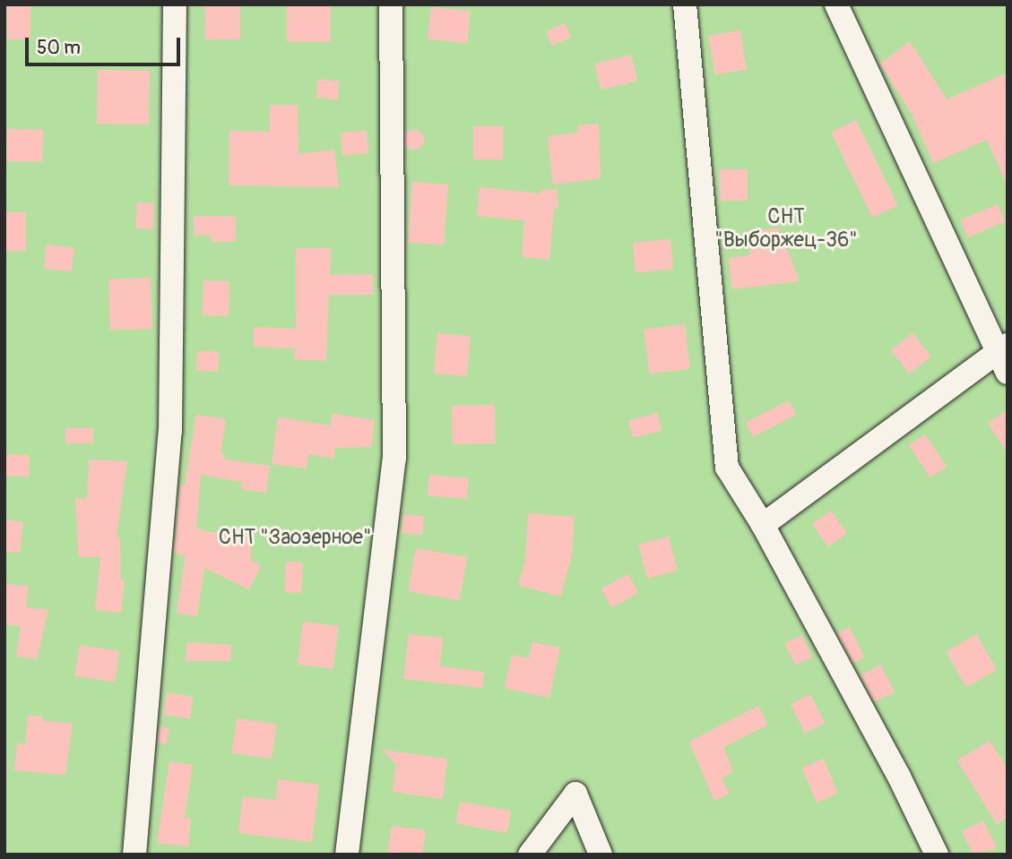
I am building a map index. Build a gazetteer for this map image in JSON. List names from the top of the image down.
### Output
{
  "parks": ["СНТ \"Выборжец-36\"", "СНТ \"Заозерное\""],
  "scale_bar": "50 m"
}
